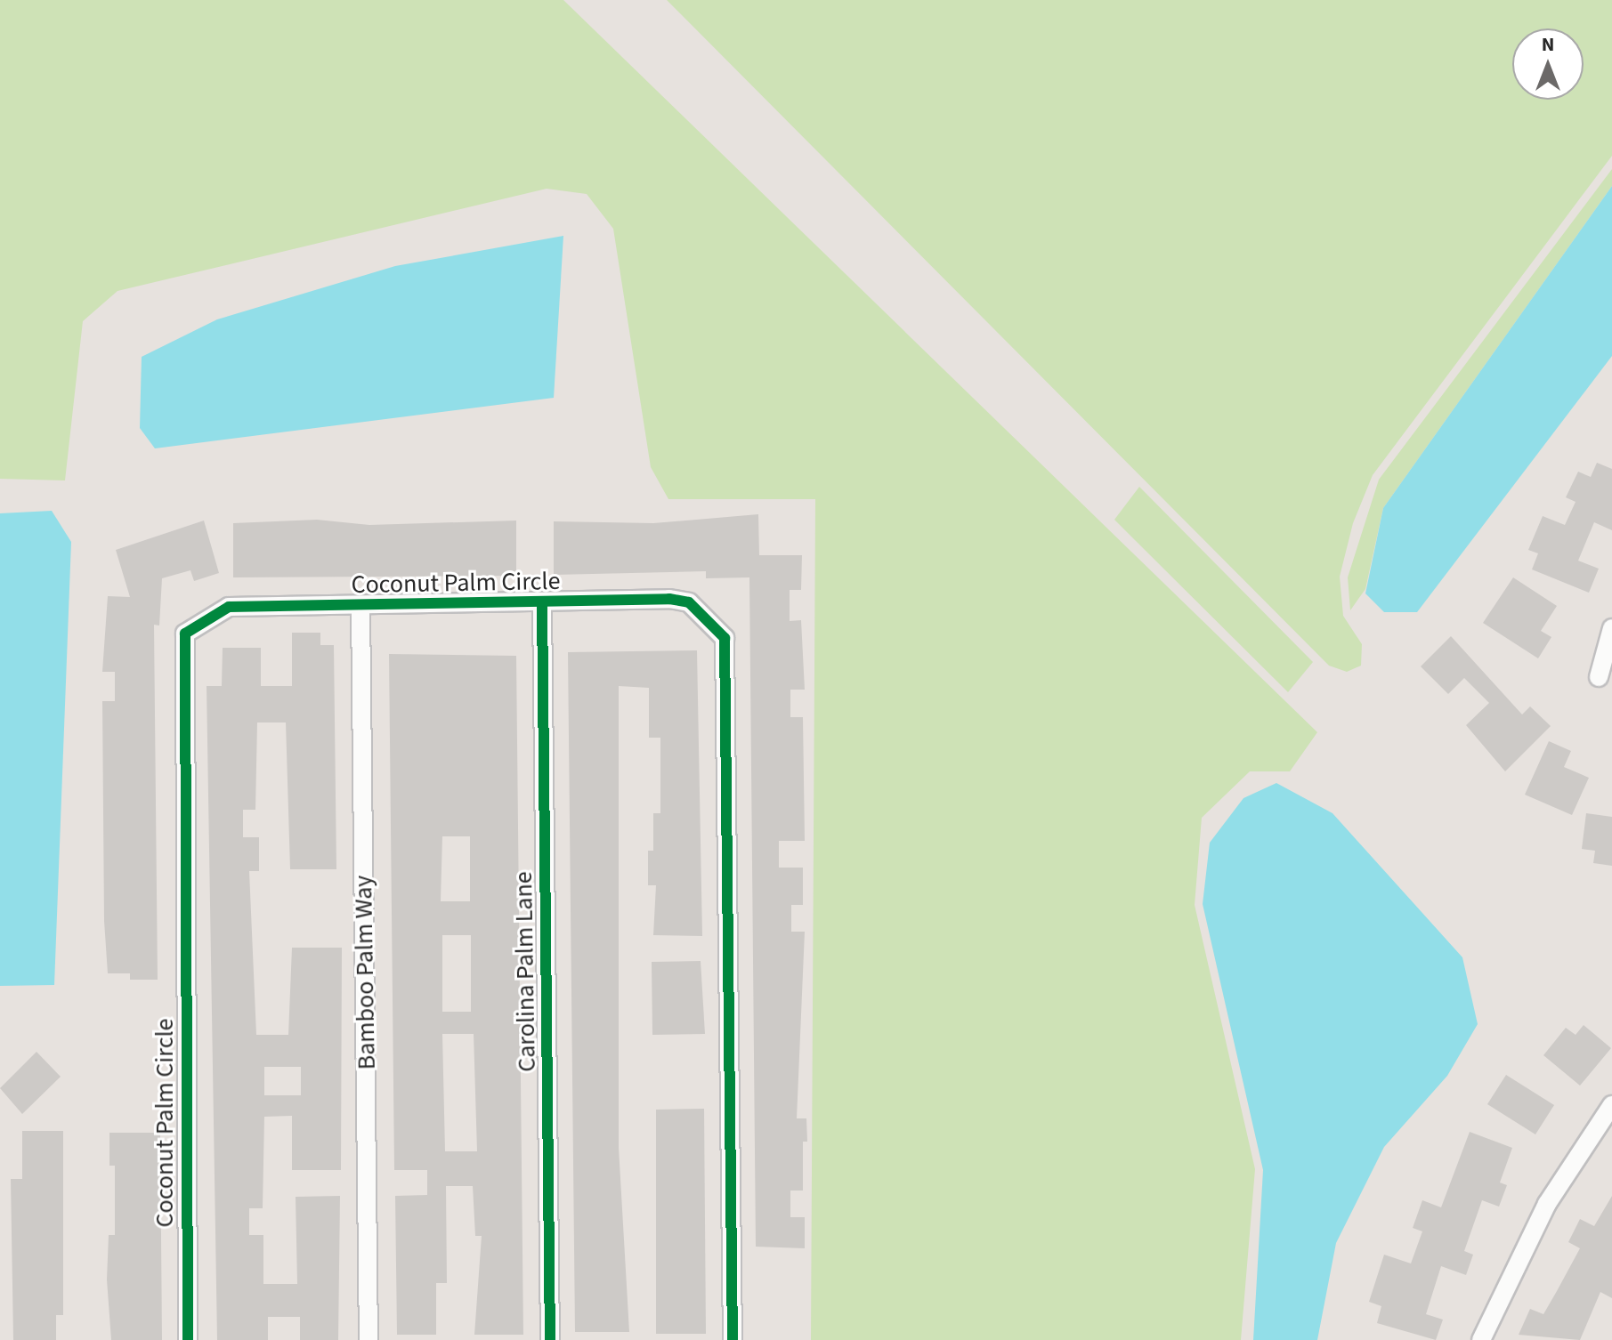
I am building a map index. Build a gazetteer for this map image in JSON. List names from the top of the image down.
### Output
{
  "streets": {
    "street": ["Coconut Palm Circle", "Carolina Palm Lane", "Bamboo Palm Way"]
  },
  "crossings": [
    ["Coconut Palm Circle", "Carolina Palm Lane"],
    ["Coconut Palm Circle", "Bamboo Palm Way"]
  ],
  "north": "top"
}
